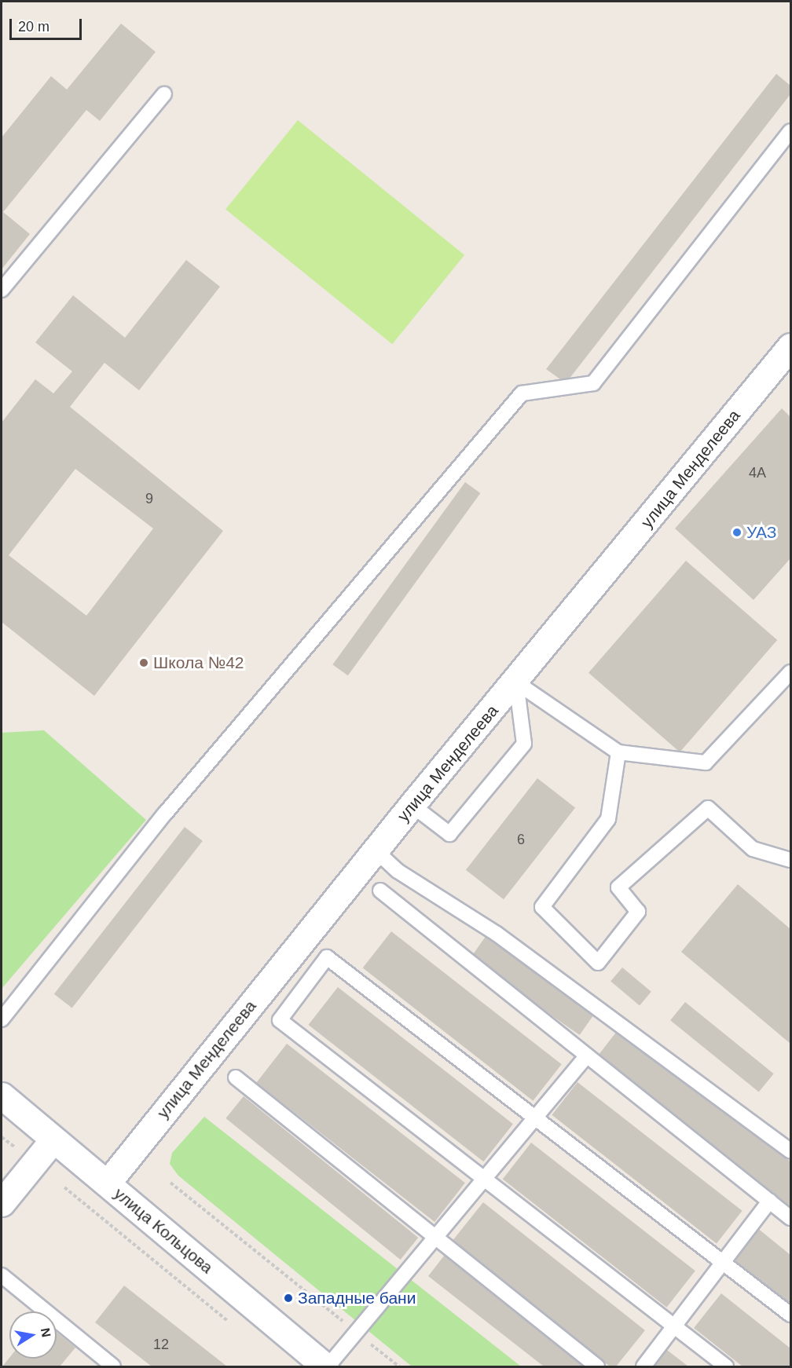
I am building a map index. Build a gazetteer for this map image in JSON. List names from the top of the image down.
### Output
{
  "streets": {
    "street": ["улица Менделеева", "улица Кольцова"]
  },
  "crossings": [
    ["улица Менделеева", "улица Кольцова"]
  ],
  "places": ["УАЗ", "Школа №42", "Западные бани"],
  "house_numbers": [
    "4А",
    "9",
    "6",
    "12"
  ],
  "scale_bar": "20 m",
  "north": "right"
}
